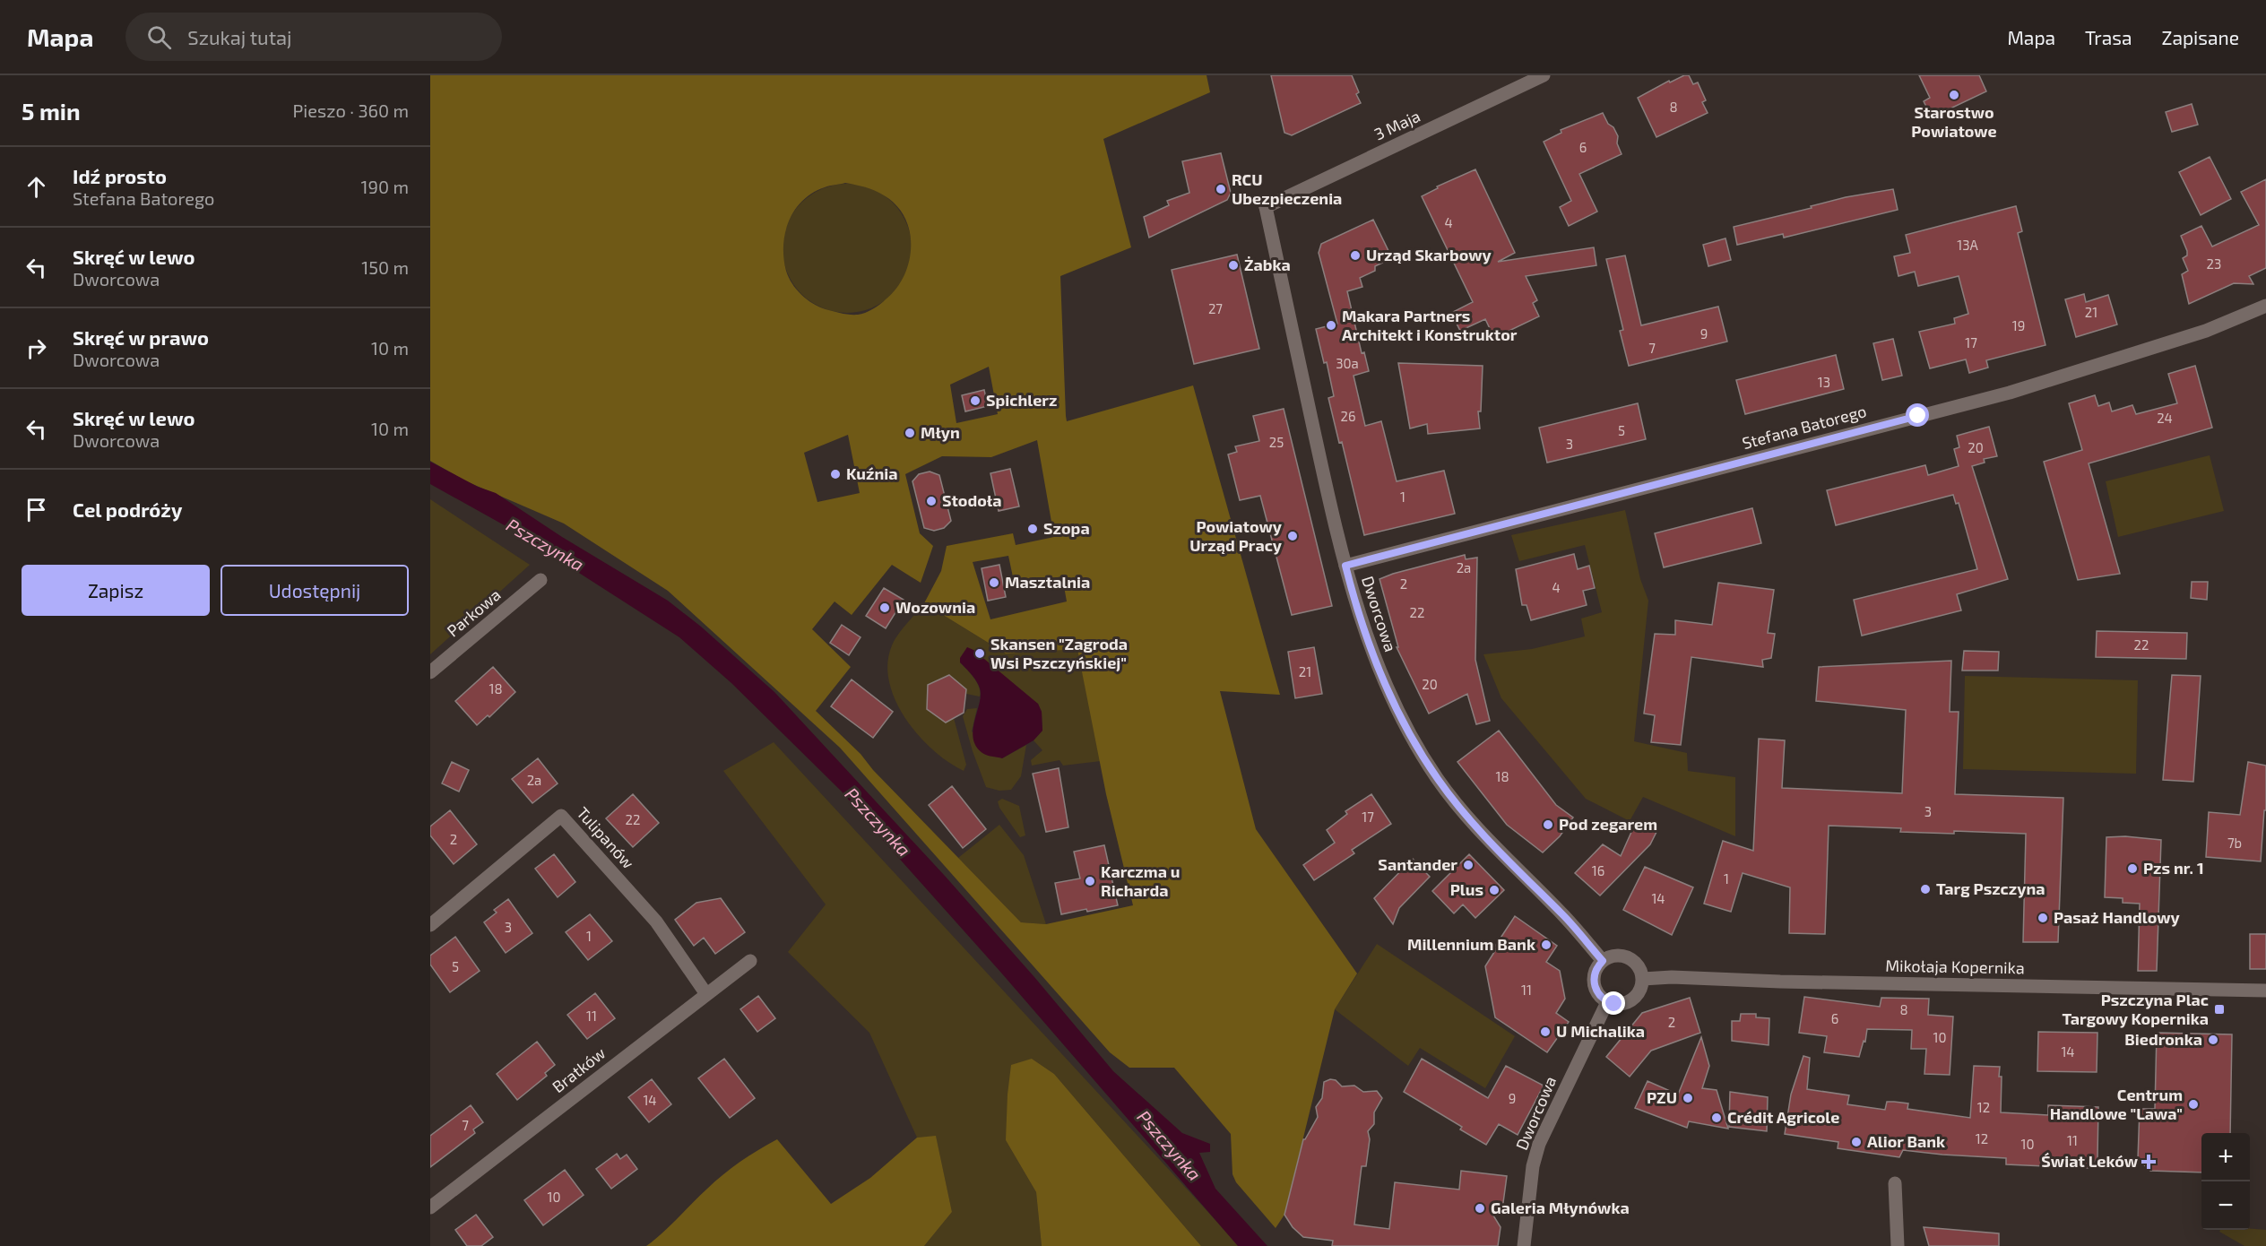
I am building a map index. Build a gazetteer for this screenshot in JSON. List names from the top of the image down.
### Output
{
  "streets": {
    "street": [
      "3 Maja",
      "Stefana Batorego",
      "Parkowa",
      "Dworcowa",
      "Tulipanów",
      "Mikołaja Kopernika",
      "Bratków"
    ]
  },
  "crossings": [
    ["3 Maja", "Dworcowa"],
    ["Stefana Batorego", "Dworcowa"],
    ["Dworcowa", "Mikołaja Kopernika"],
    ["Tulipanów", "Bratków"]
  ],
  "water": ["Pszczynka"],
  "places": {
    "other": [
      "Starostwo Powiatowe",
      "RCU Ubezpieczenia",
      "Urząd Skarbowy",
      "Żabka",
      "Makara Partners Architekt i Konstruktor",
      "Spichlerz",
      "Młyn",
      "Kuźnia",
      "Stodoła",
      "Szopa",
      "Powiatowy Urząd Pracy",
      "Masztalnia",
      "Wozownia",
      "Skansen \"Zagroda Wsi Pszczyńskiej\"",
      "Pod zegarem",
      "Santander",
      "Pzs nr. 1",
      "Karczma u Richarda",
      "Targ Pszczyna",
      "Plus",
      "Pasaż Handlowy",
      "Millennium Bank",
      "U Michalika",
      "Biedronka",
      "PZU",
      "Centrum Handlowe \"Lawa\"",
      "Crédit Agricole",
      "Alior Bank",
      "Galeria Młynówka"
    ],
    "transit": ["Pszczyna Plac Targowy Kopernika"],
    "health": ["Świat Leków"]
  },
  "house_numbers": [
    "8",
    "6",
    "4",
    "13A",
    "23",
    "27",
    "21",
    "19",
    "9",
    "17",
    "7",
    "30a",
    "13",
    "26",
    "24",
    "5",
    "25",
    "3",
    "20",
    "1",
    "2a",
    "2",
    "4",
    "22",
    "22",
    "21",
    "20",
    "18",
    "18",
    "2a",
    "3",
    "17",
    "22",
    "2",
    "7b",
    "16",
    "1",
    "14",
    "3",
    "1",
    "5",
    "11",
    "8",
    "11",
    "6",
    "2",
    "10",
    "14",
    "9",
    "14",
    "12",
    "7",
    "12",
    "11",
    "10",
    "10"
  ],
  "page": {
    "header": "Mapa",
    "search": "Szukaj tutaj",
    "nav": ["Mapa", "Trasa", "Zapisane"],
    "heading": ["5 min", "Pieszo · 360 m"],
    "list": [
      ["Idź prosto", "Stefana Batorego", "190 m"],
      ["Skręć w lewo", "Dworcowa", "150 m"],
      ["Skręć w prawo", "Dworcowa", "10 m"],
      ["Skręć w lewo", "Dworcowa", "10 m"],
      "Cel podróży"
    ],
    "buttons": ["Zapisz", "Udostępnij"],
    "map_buttons": ["+", "−"]
  }
}
